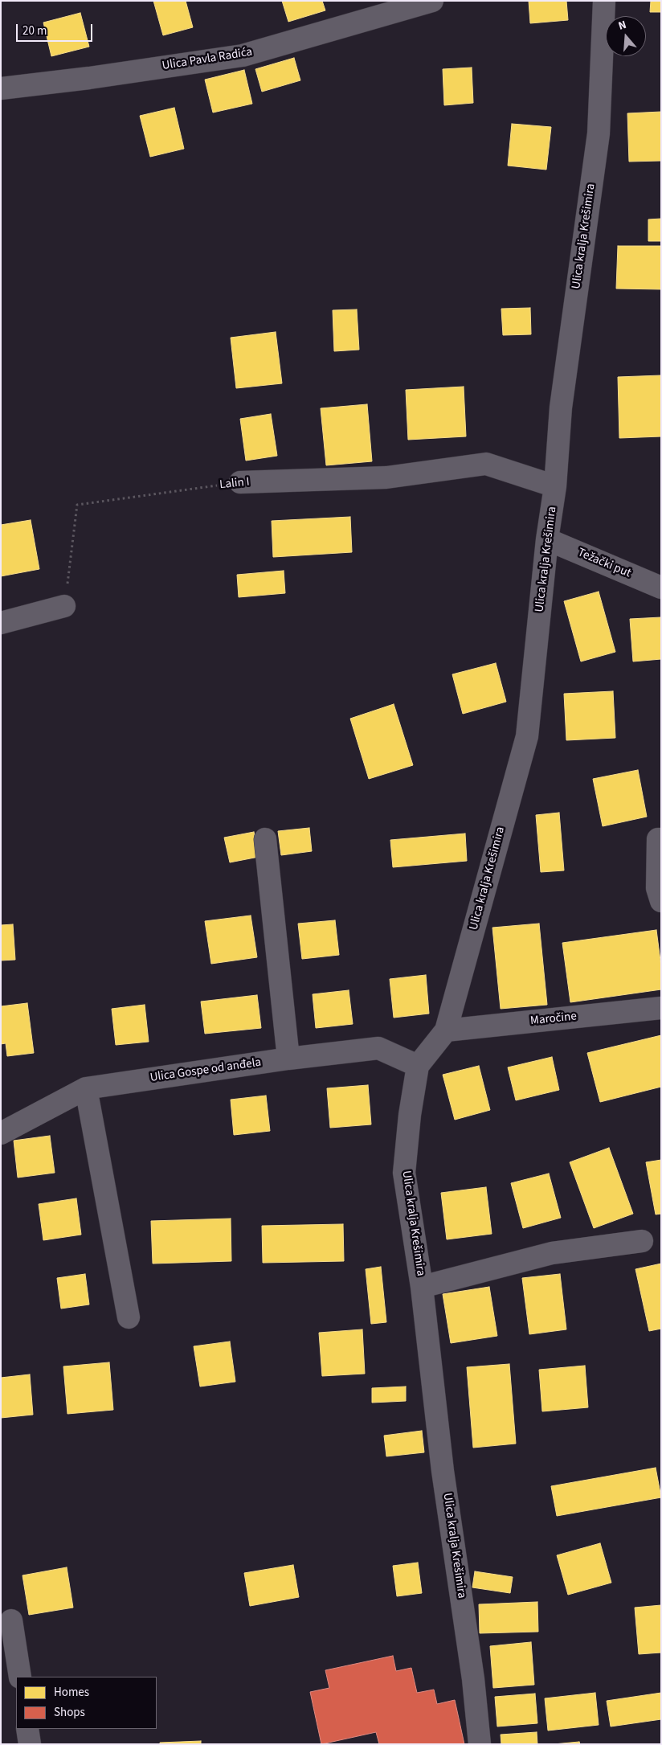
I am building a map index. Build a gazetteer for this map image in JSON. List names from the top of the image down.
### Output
{
  "streets": {
    "street": [
      "Ulica Pavla Radića",
      "Ulica kralja Krešimira",
      "Lalin I",
      "Težački put",
      "Maročine",
      "Ulica Gospe od anđela"
    ]
  },
  "crossings": [
    ["Ulica kralja Krešimira", "Lalin I"],
    ["Ulica kralja Krešimira", "Težački put"],
    ["Ulica kralja Krešimira", "Maročine"],
    ["Ulica kralja Krešimira", "Ulica Gospe od anđela"]
  ],
  "legend": ["Homes", "Shops"],
  "scale_bar": "20 m",
  "north": "top"
}
